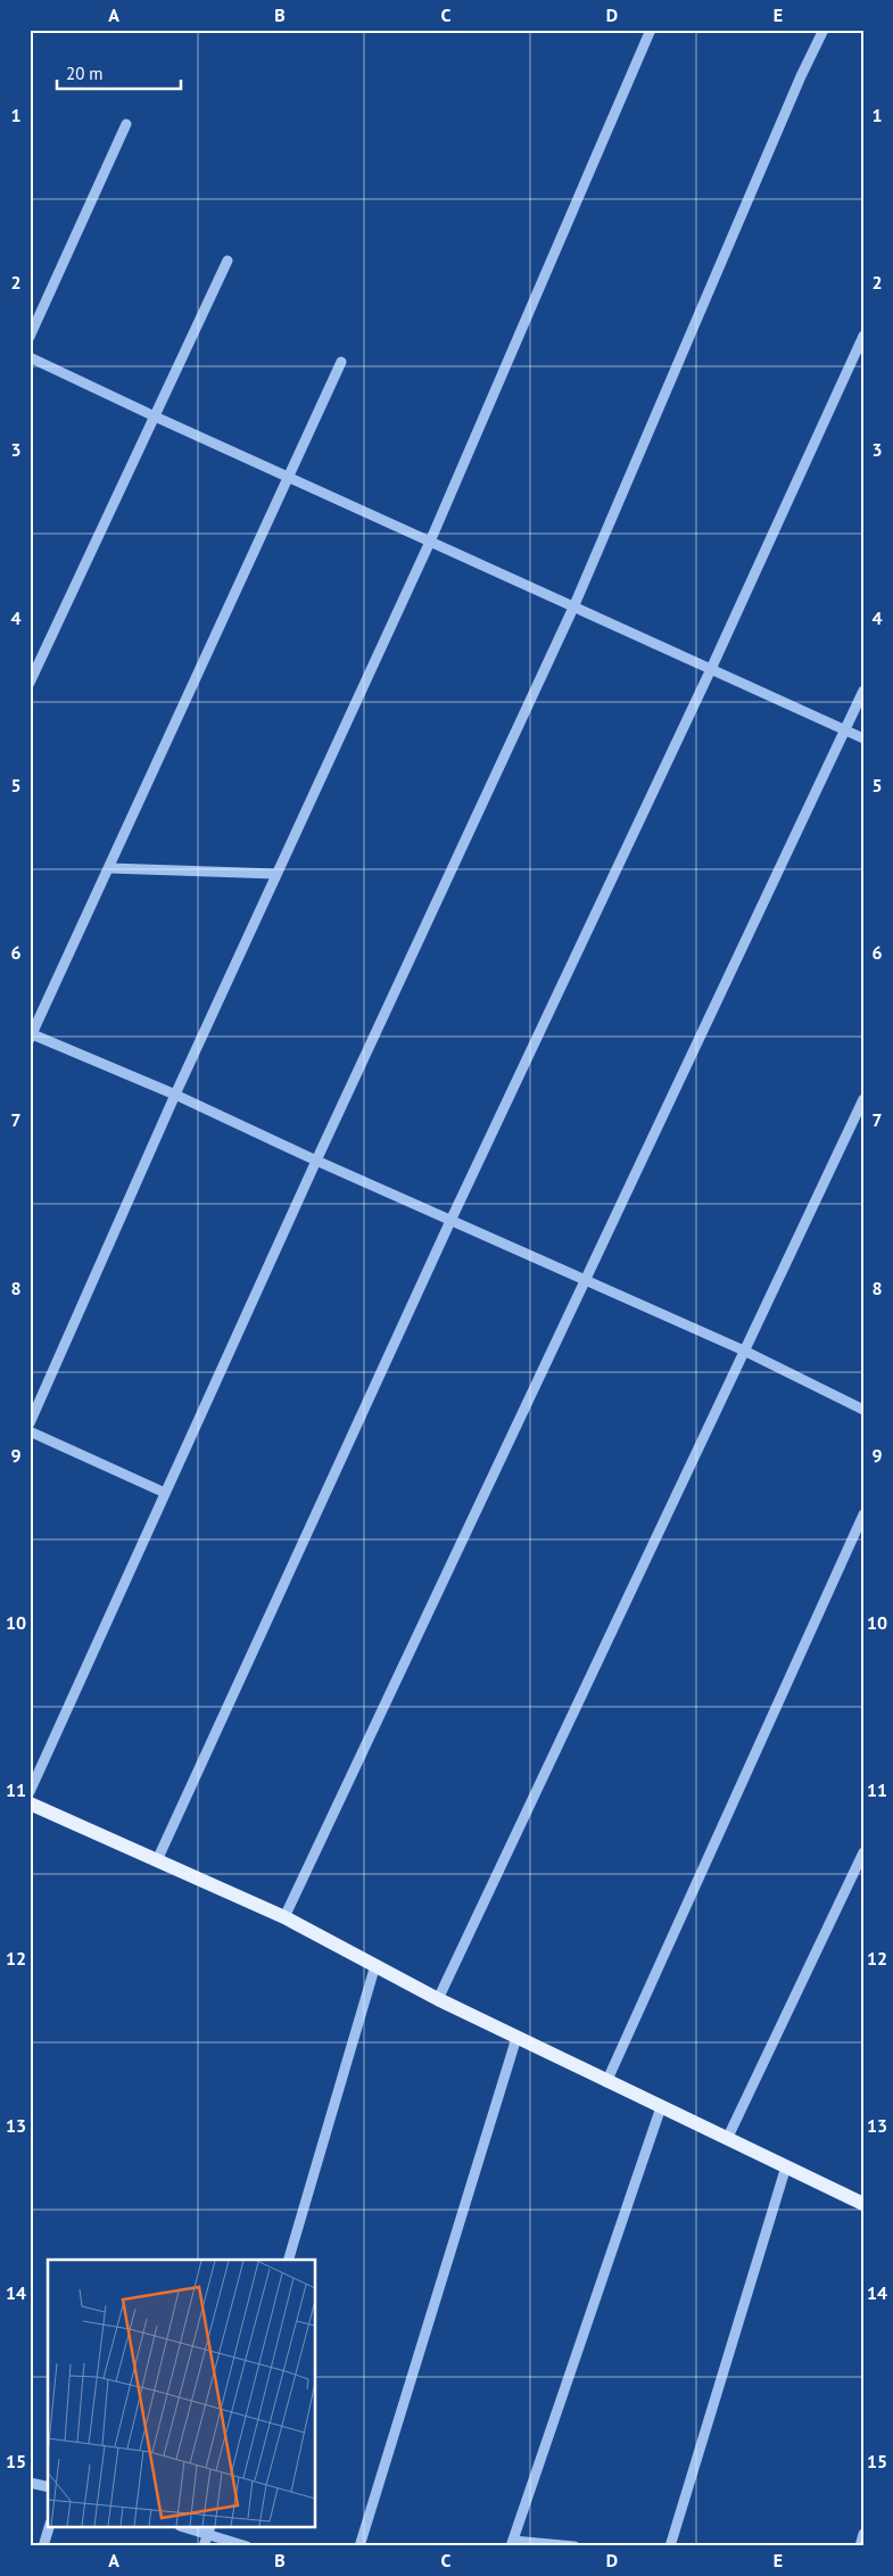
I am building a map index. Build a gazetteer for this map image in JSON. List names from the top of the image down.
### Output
{
  "scale_bar": "20 m",
  "grid": {
    "columns": [
      "A",
      "B",
      "C",
      "D",
      "E"
    ],
    "rows": [
      "1",
      "2",
      "3",
      "4",
      "5",
      "6",
      "7",
      "8",
      "9",
      "10",
      "11",
      "12",
      "13",
      "14",
      "15"
    ]
  }
}
